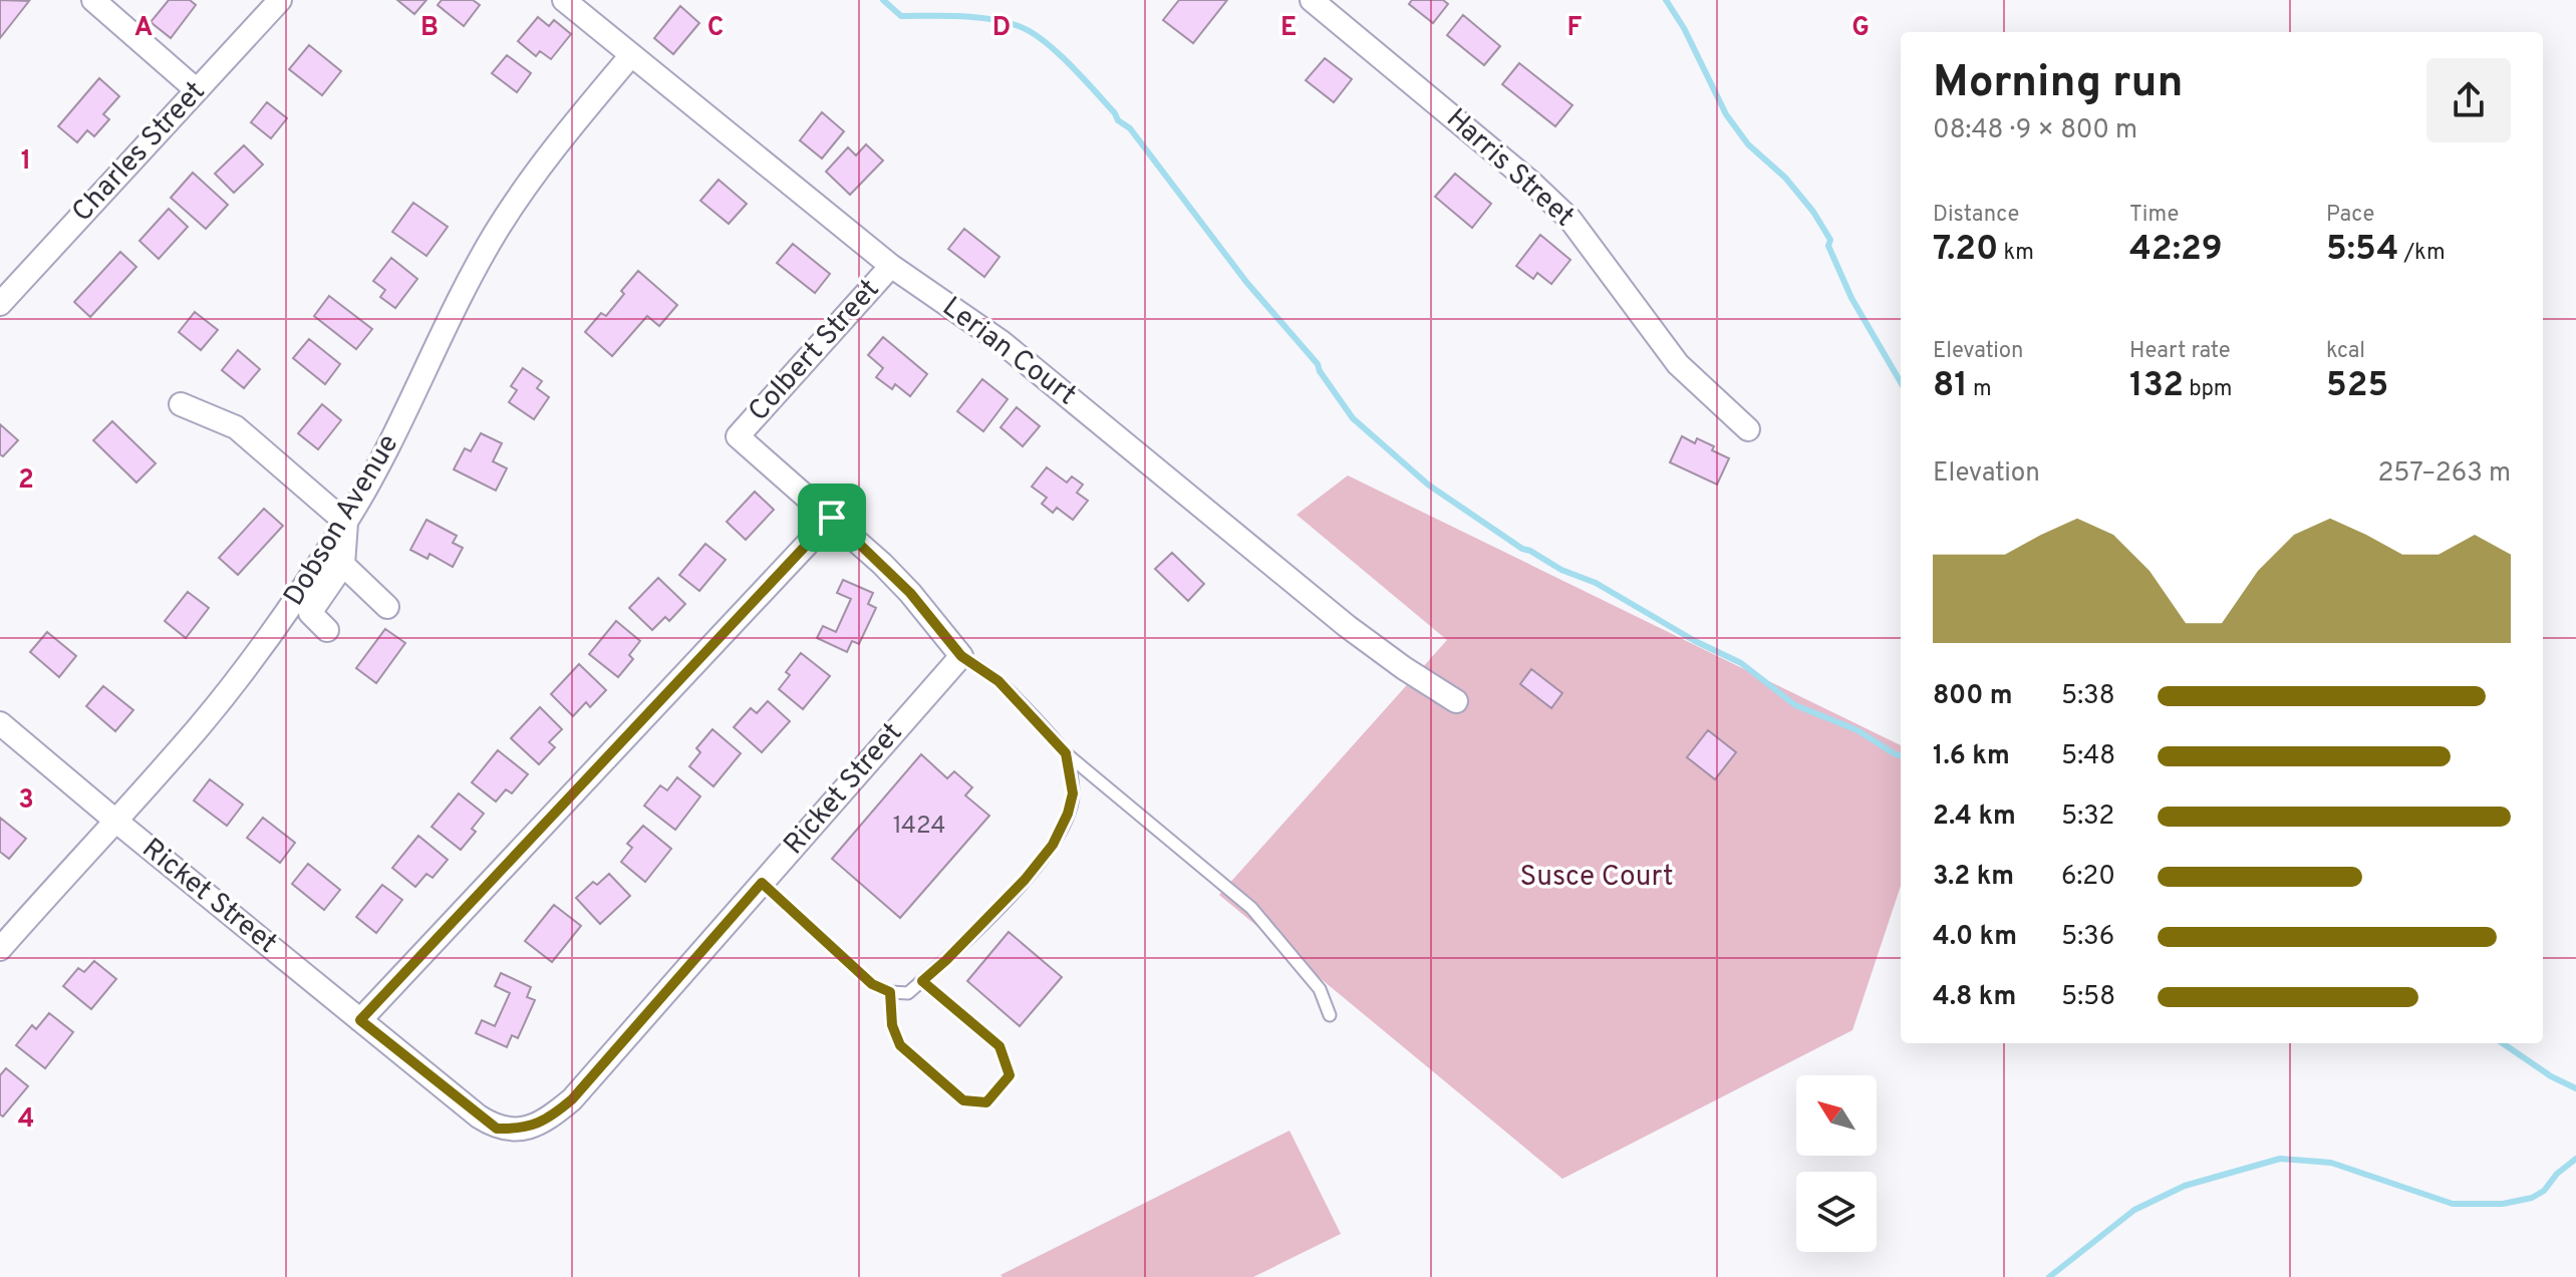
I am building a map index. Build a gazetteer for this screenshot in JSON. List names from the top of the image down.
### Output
{
  "streets": {
    "street": [
      "Charles Street",
      "Harris Street",
      "Colbert Street",
      "Lerian Court",
      "Dobson Avenue",
      "Ricket Street"
    ]
  },
  "crossings": [
    ["Colbert Street", "Lerian Court"],
    ["Lerian Court", "Dobson Avenue"],
    ["Dobson Avenue", "Ricket Street"]
  ],
  "parks": ["Susce Court"],
  "house_numbers": ["1424"],
  "north": "top left",
  "page": {
    "heading": ["Morning run", "08:48 · 9 × 800 m"],
    "stats": [
      ["Distance", "7.20 km"],
      ["Time", "42:29"],
      ["Pace", "5:54 /km"],
      ["Elevation", "81 m"],
      ["Heart rate", "132 bpm"],
      ["kcal", "525"]
    ],
    "chart": ["Elevation", "257–263 m"],
    "list": [
      {
        "name": "800 m",
        "note": "5:38"
      },
      {
        "name": "1.6 km",
        "note": "5:48"
      },
      {
        "name": "2.4 km",
        "note": "5:32"
      },
      {
        "name": "3.2 km",
        "note": "6:20"
      },
      {
        "name": "4.0 km",
        "note": "5:36"
      },
      {
        "name": "4.8 km",
        "note": "5:58"
      }
    ]
  },
  "grid": {
    "columns": [
      "A",
      "B",
      "C",
      "D",
      "E",
      "F",
      "G"
    ],
    "rows": [
      "1",
      "2",
      "3",
      "4"
    ]
  }
}
